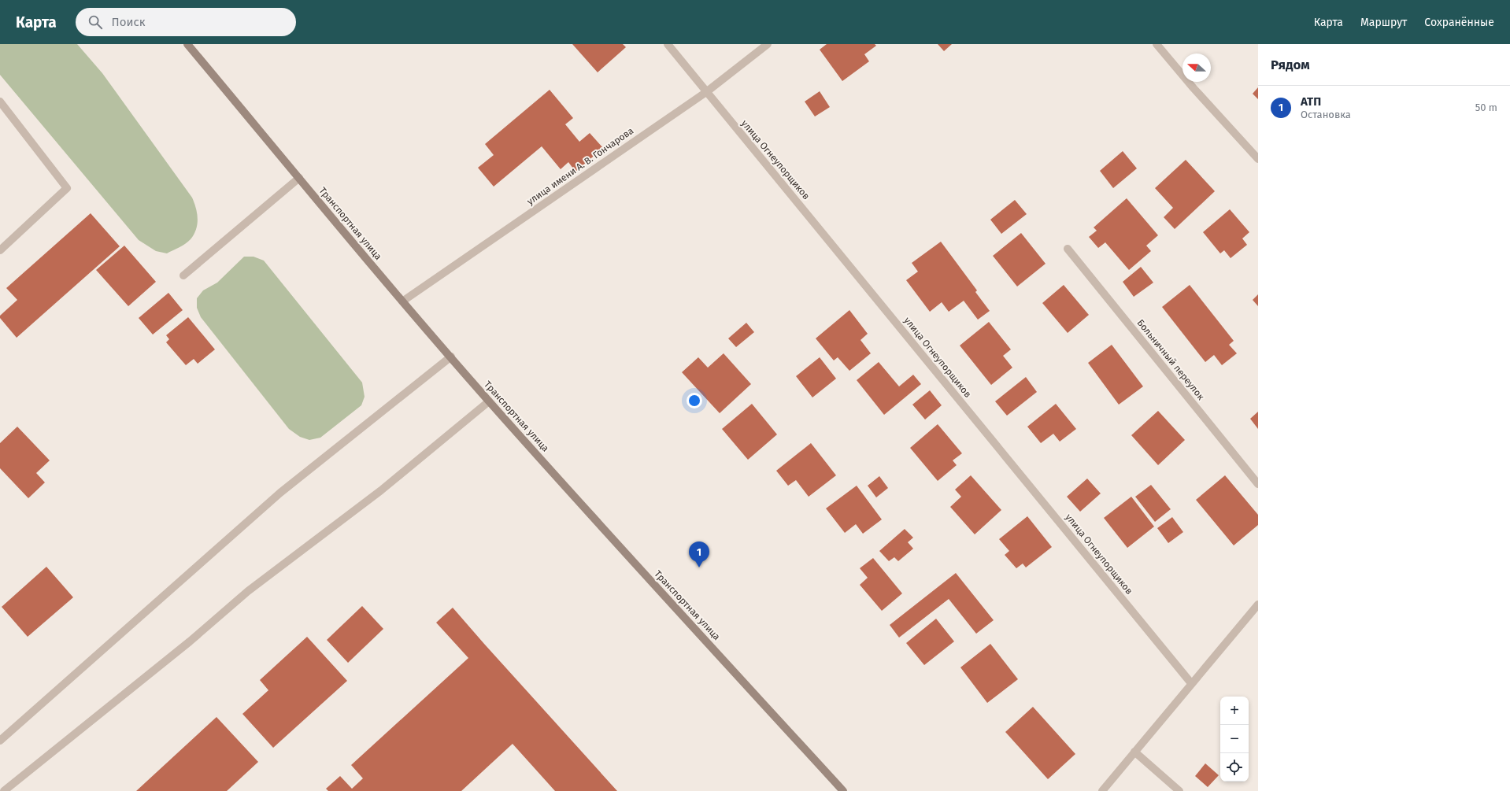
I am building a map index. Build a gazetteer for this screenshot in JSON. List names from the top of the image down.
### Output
{
  "streets": {
    "main road": ["Транспортная улица"],
    "street": ["улица Огнеупорщиков", "улица имени А. В. Гончарова", "Больничный переулок"]
  },
  "crossings": [
    ["улица Огнеупорщиков", "улица имени А. В. Гончарова"],
    ["улица имени А. В. Гончарова", "Транспортная улица"]
  ],
  "north": "left",
  "page": {
    "header": "Карта",
    "search": "Поиск",
    "nav": ["Карта", "Маршрут", "Сохранённые"],
    "heading": "Рядом",
    "list": [
      {
        "mark": "1",
        "name": "АТП",
        "note": "Остановка",
        "value": "50 m"
      }
    ],
    "pins": "1",
    "map_buttons": ["+", "−"]
  }
}
